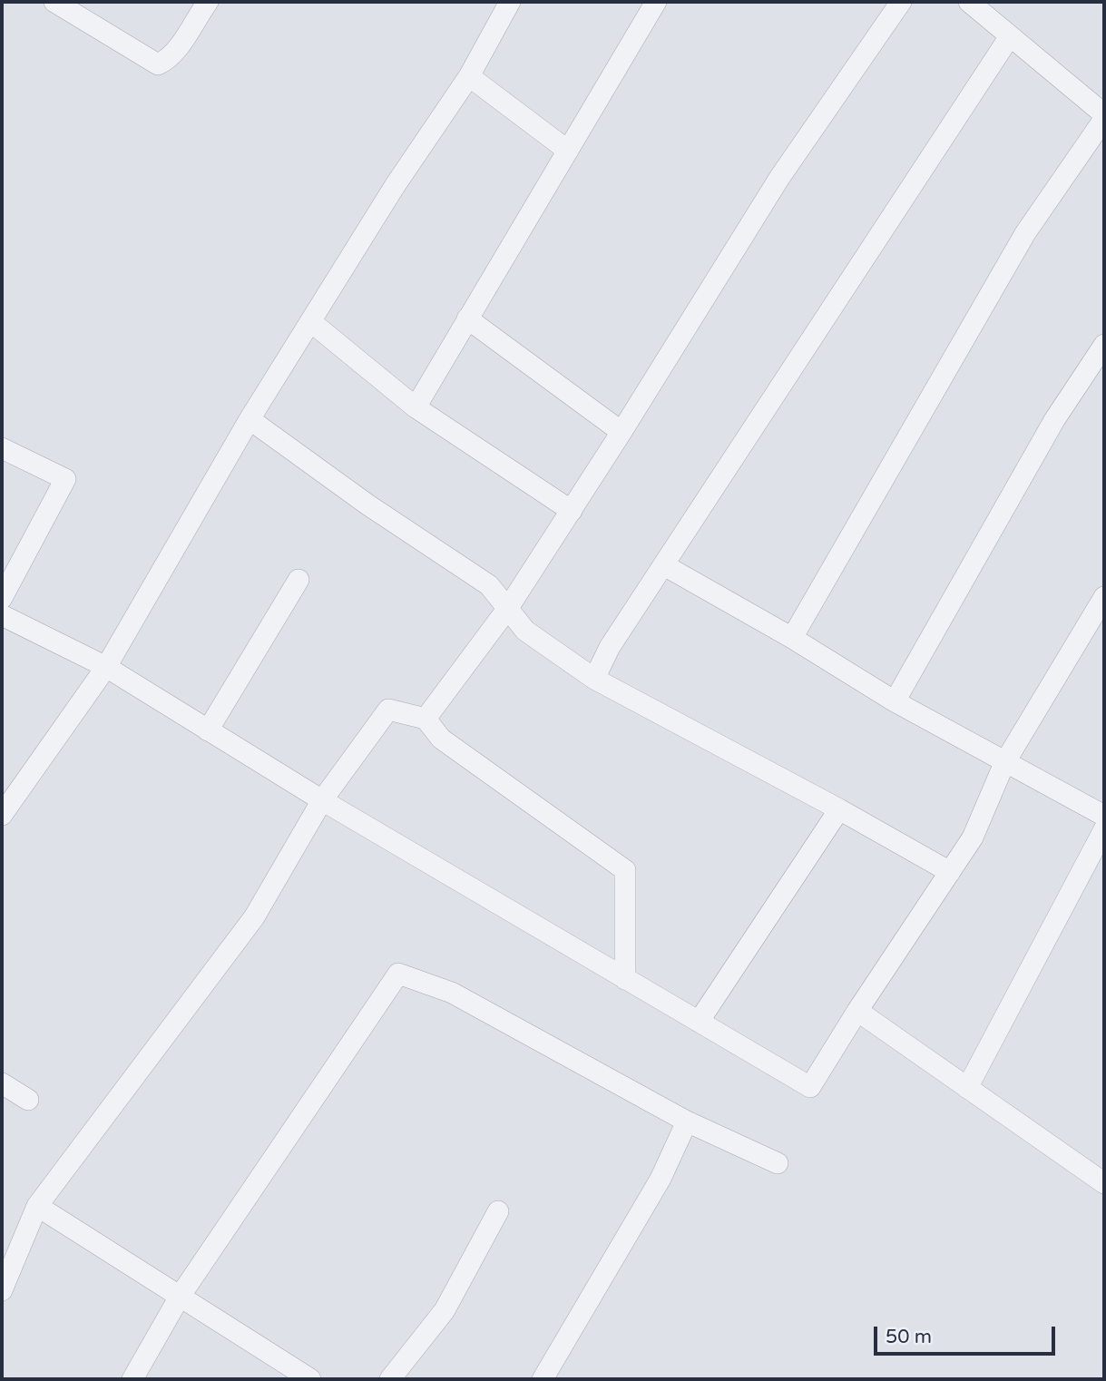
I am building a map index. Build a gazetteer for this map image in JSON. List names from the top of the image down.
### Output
{
  "scale_bar": "50 m"
}
